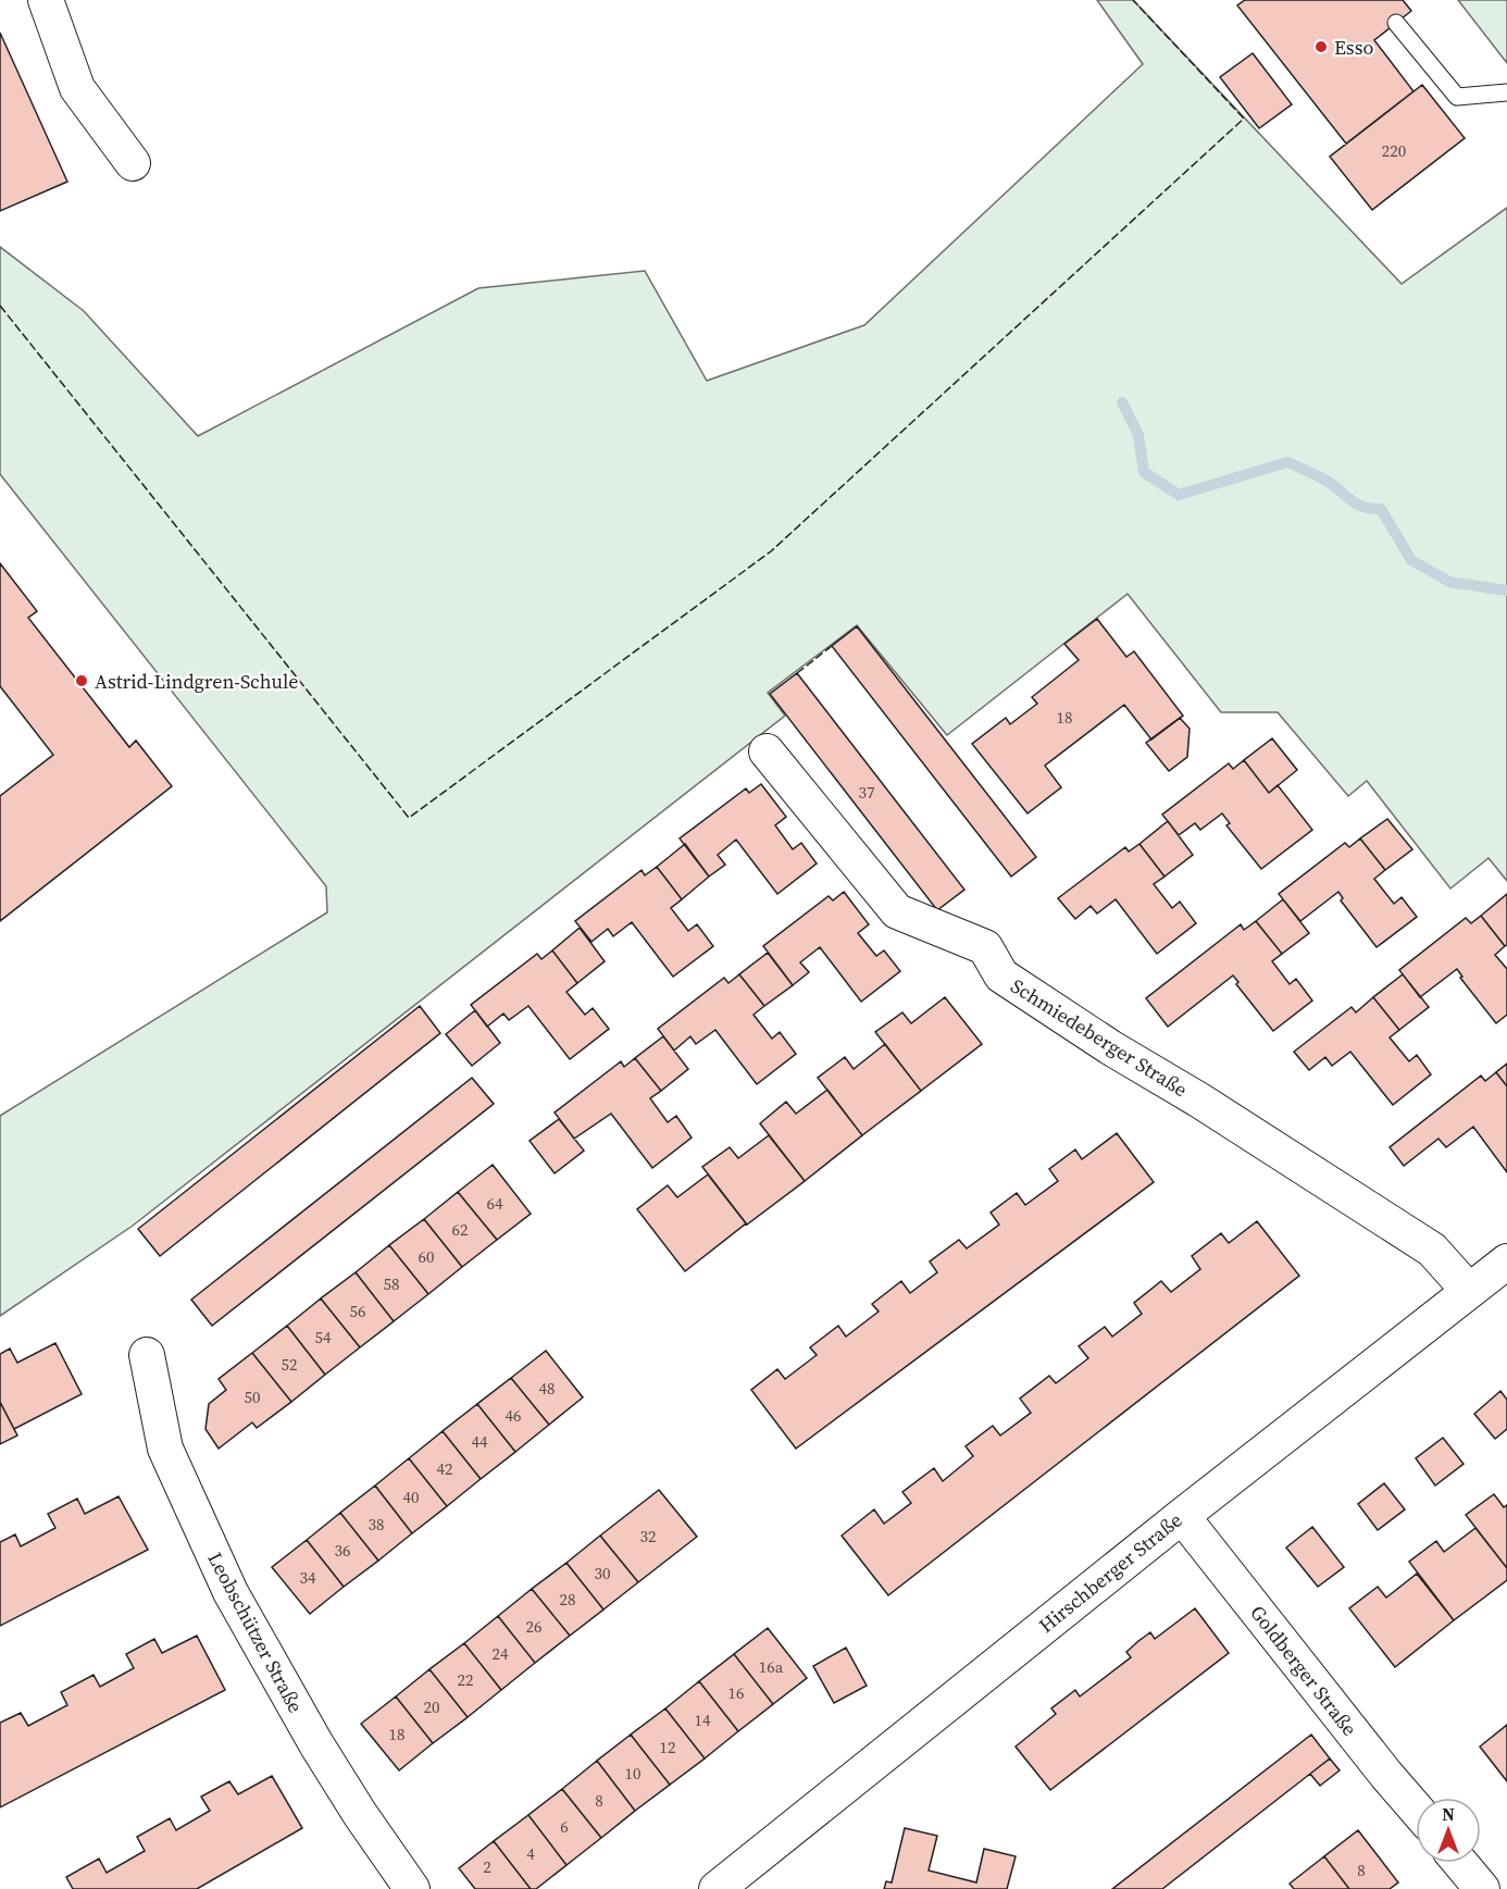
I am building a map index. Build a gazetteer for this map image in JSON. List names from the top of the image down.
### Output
{
  "streets": {
    "street": [
      "Schmiedeberger Straße",
      "Hirschberger Straße",
      "Leobschützer Straße",
      "Goldberger Straße"
    ]
  },
  "crossings": [
    ["Schmiedeberger Straße", "Hirschberger Straße"],
    ["Hirschberger Straße", "Goldberger Straße"]
  ],
  "places": ["Esso", "Astrid-Lindgren-Schule"],
  "house_numbers": [
    "220",
    "18",
    "37",
    "64",
    "62",
    "60",
    "58",
    "56",
    "54",
    "52",
    "48",
    "50",
    "46",
    "44",
    "42",
    "40",
    "38",
    "32",
    "36",
    "30",
    "34",
    "28",
    "26",
    "24",
    "16a",
    "22",
    "16",
    "20",
    "14",
    "18",
    "12",
    "10",
    "8",
    "6",
    "4",
    "2",
    "8"
  ],
  "north": "top"
}
